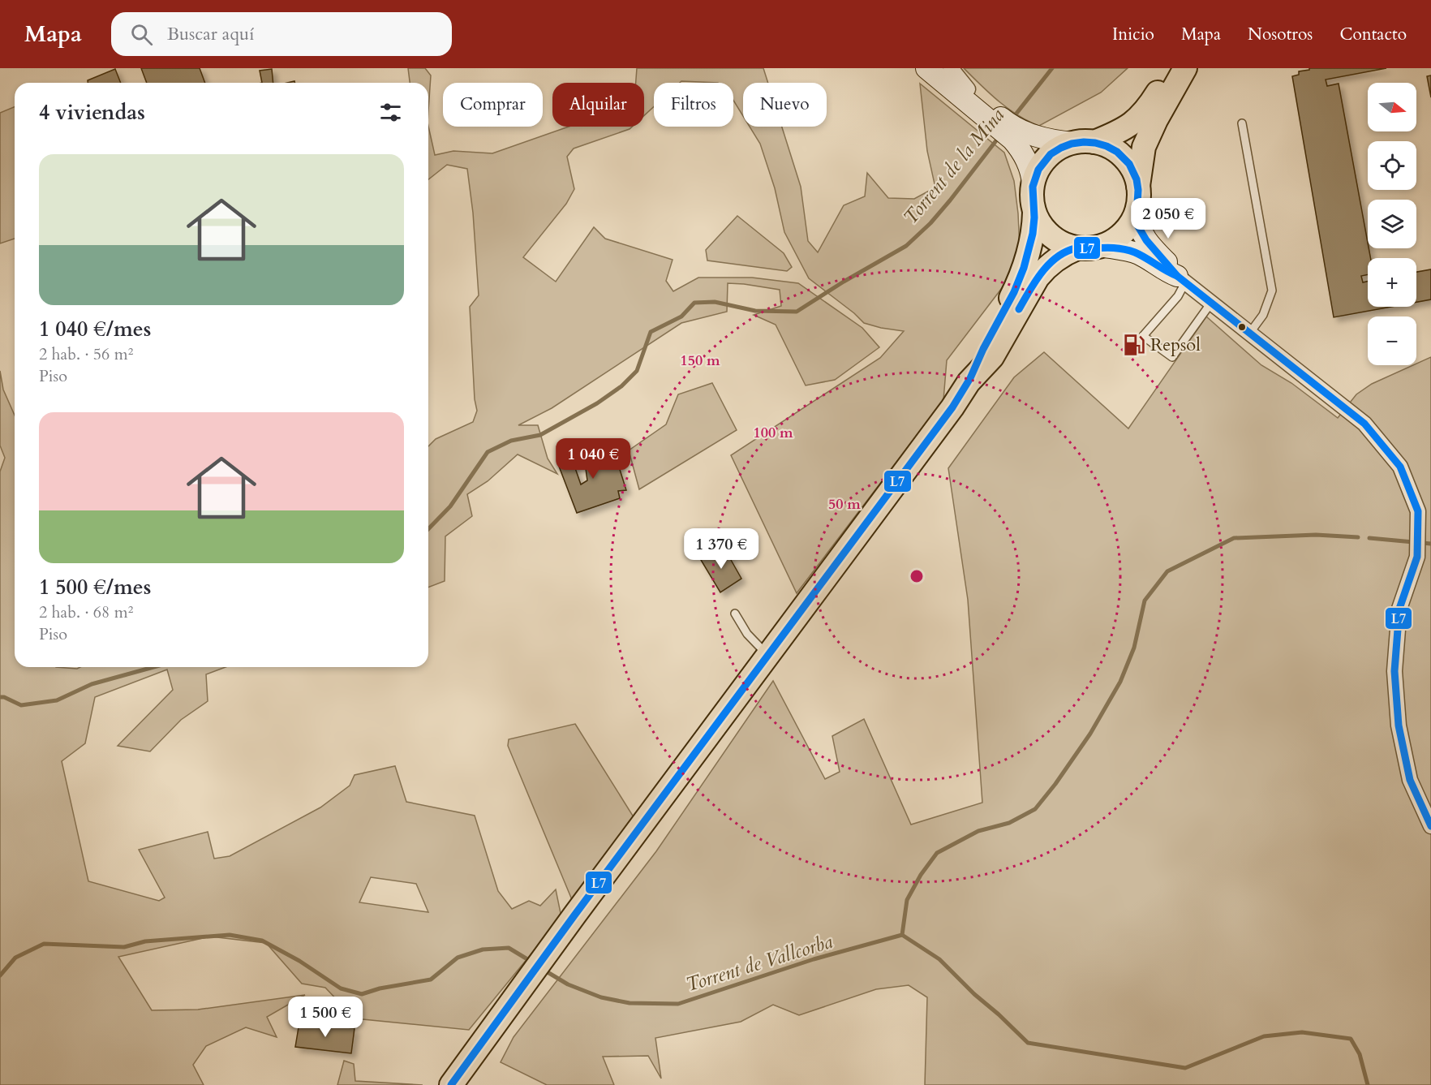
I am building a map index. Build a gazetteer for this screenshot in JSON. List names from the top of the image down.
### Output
{
  "water": ["Torrent de la Mina", "Torrent de Vallcorba"],
  "places": {
    "fuel station": ["Repsol"]
  },
  "lines": ["transit line L7"],
  "north": "right",
  "page": {
    "header": "Mapa",
    "search": "Buscar aquí",
    "nav": [
      "Inicio",
      "Mapa",
      "Nosotros",
      "Contacto"
    ],
    "map_buttons": ["+", "−"],
    "chip": [
      "Comprar",
      "Alquilar",
      "Filtros",
      "Nuevo"
    ],
    "heading": "4 viviendas",
    "list": [
      {
        "name": "1 040 €/mes",
        "note": "2 hab. · 56 m² · Piso"
      },
      {
        "name": "1 500 €/mes",
        "note": "2 hab. · 68 m² · Piso"
      }
    ],
    "price": [
      "2 050 €",
      "1 040 €",
      "1 370 €",
      "1 500 €"
    ]
  },
  "rings": ["150 m", "100 m", "50 m"]
}
